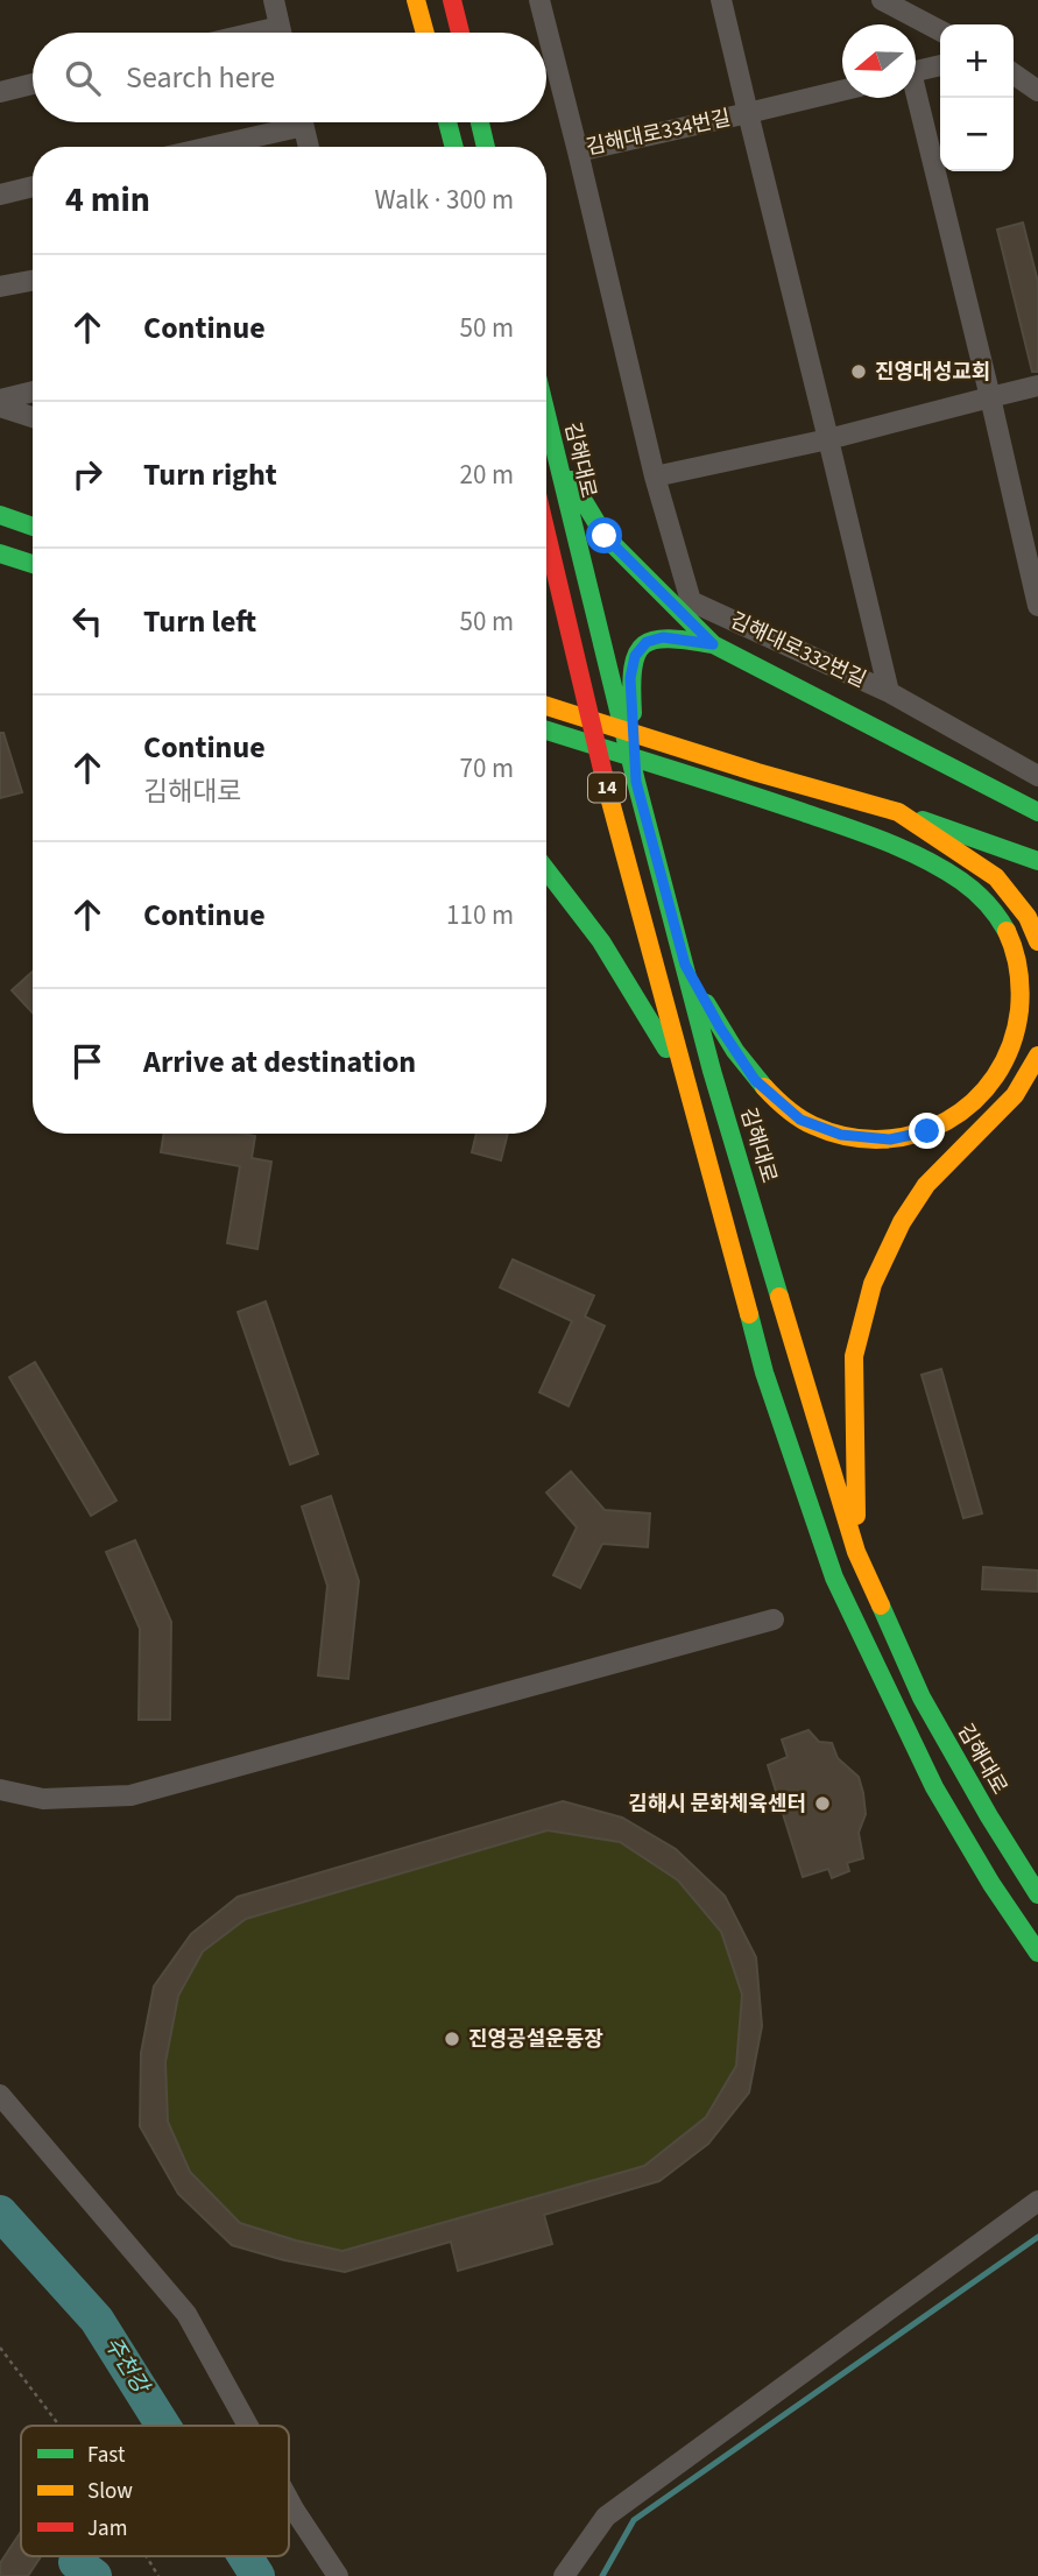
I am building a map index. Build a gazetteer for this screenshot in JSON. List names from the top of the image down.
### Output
{
  "streets": {
    "main road": ["김해대로", "14"],
    "street": ["김해대로334번길", "김해대로332번길"]
  },
  "crossings": [
    ["김해대로334번길", "김해대로332번길"]
  ],
  "water": ["주천강"],
  "places": ["진영대성교회", "김해시 문화체육센터", "진영공설운동장"],
  "legend": ["Fast", "Slow", "Jam"],
  "north": "left",
  "page": {
    "map_buttons": ["+", "−"],
    "search": "Search here",
    "heading": ["4 min", "Walk · 300 m"],
    "list": [
      ["Continue", "50 m"],
      ["Turn right", "20 m"],
      ["Turn left", "50 m"],
      ["Continue", "김해대로", "70 m"],
      ["Continue", "110 m"],
      "Arrive at destination"
    ]
  }
}
